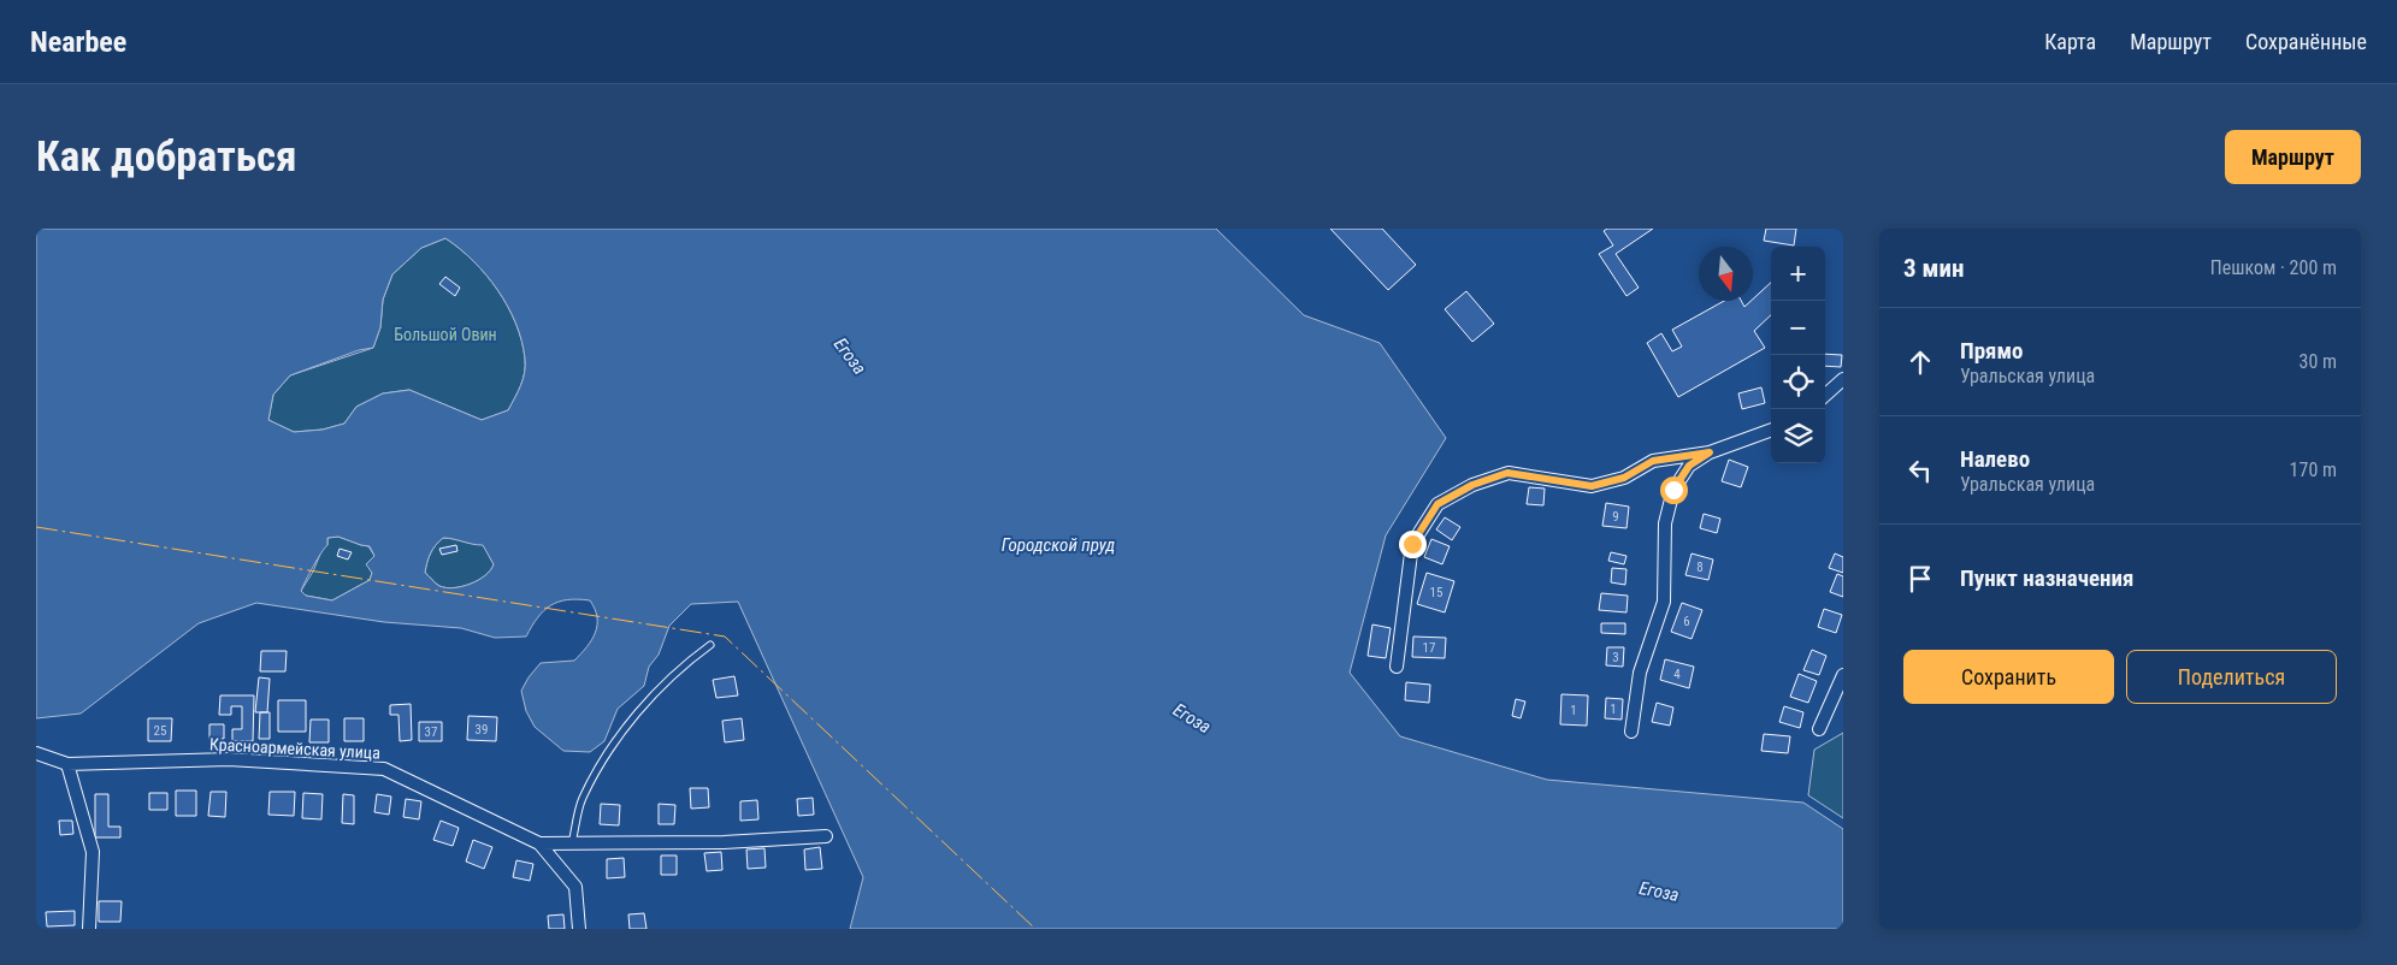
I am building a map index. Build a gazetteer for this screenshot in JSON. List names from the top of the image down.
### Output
{
  "streets": {
    "street": ["Красноармейская улица"]
  },
  "water": ["Егоза", "Городской пруд"],
  "parks": ["Большой Овин"],
  "house_numbers": [
    "9",
    "8",
    "15",
    "6",
    "17",
    "3",
    "4",
    "1",
    "1",
    "39",
    "25",
    "37"
  ],
  "north": "bottom",
  "page": {
    "header": "Nearbee",
    "nav": ["Карта", "Маршрут", "Сохранённые"],
    "buttons": [
      "Маршрут",
      ["Сохранить", "Поделиться"]
    ],
    "title": "Как добраться",
    "heading": ["3 мин", "Пешком · 200 m"],
    "map_buttons": ["+", "−"],
    "list": [
      ["Прямо", "Уральская улица", "30 m"],
      ["Налево", "Уральская улица", "170 m"],
      "Пункт назначения"
    ]
  }
}
